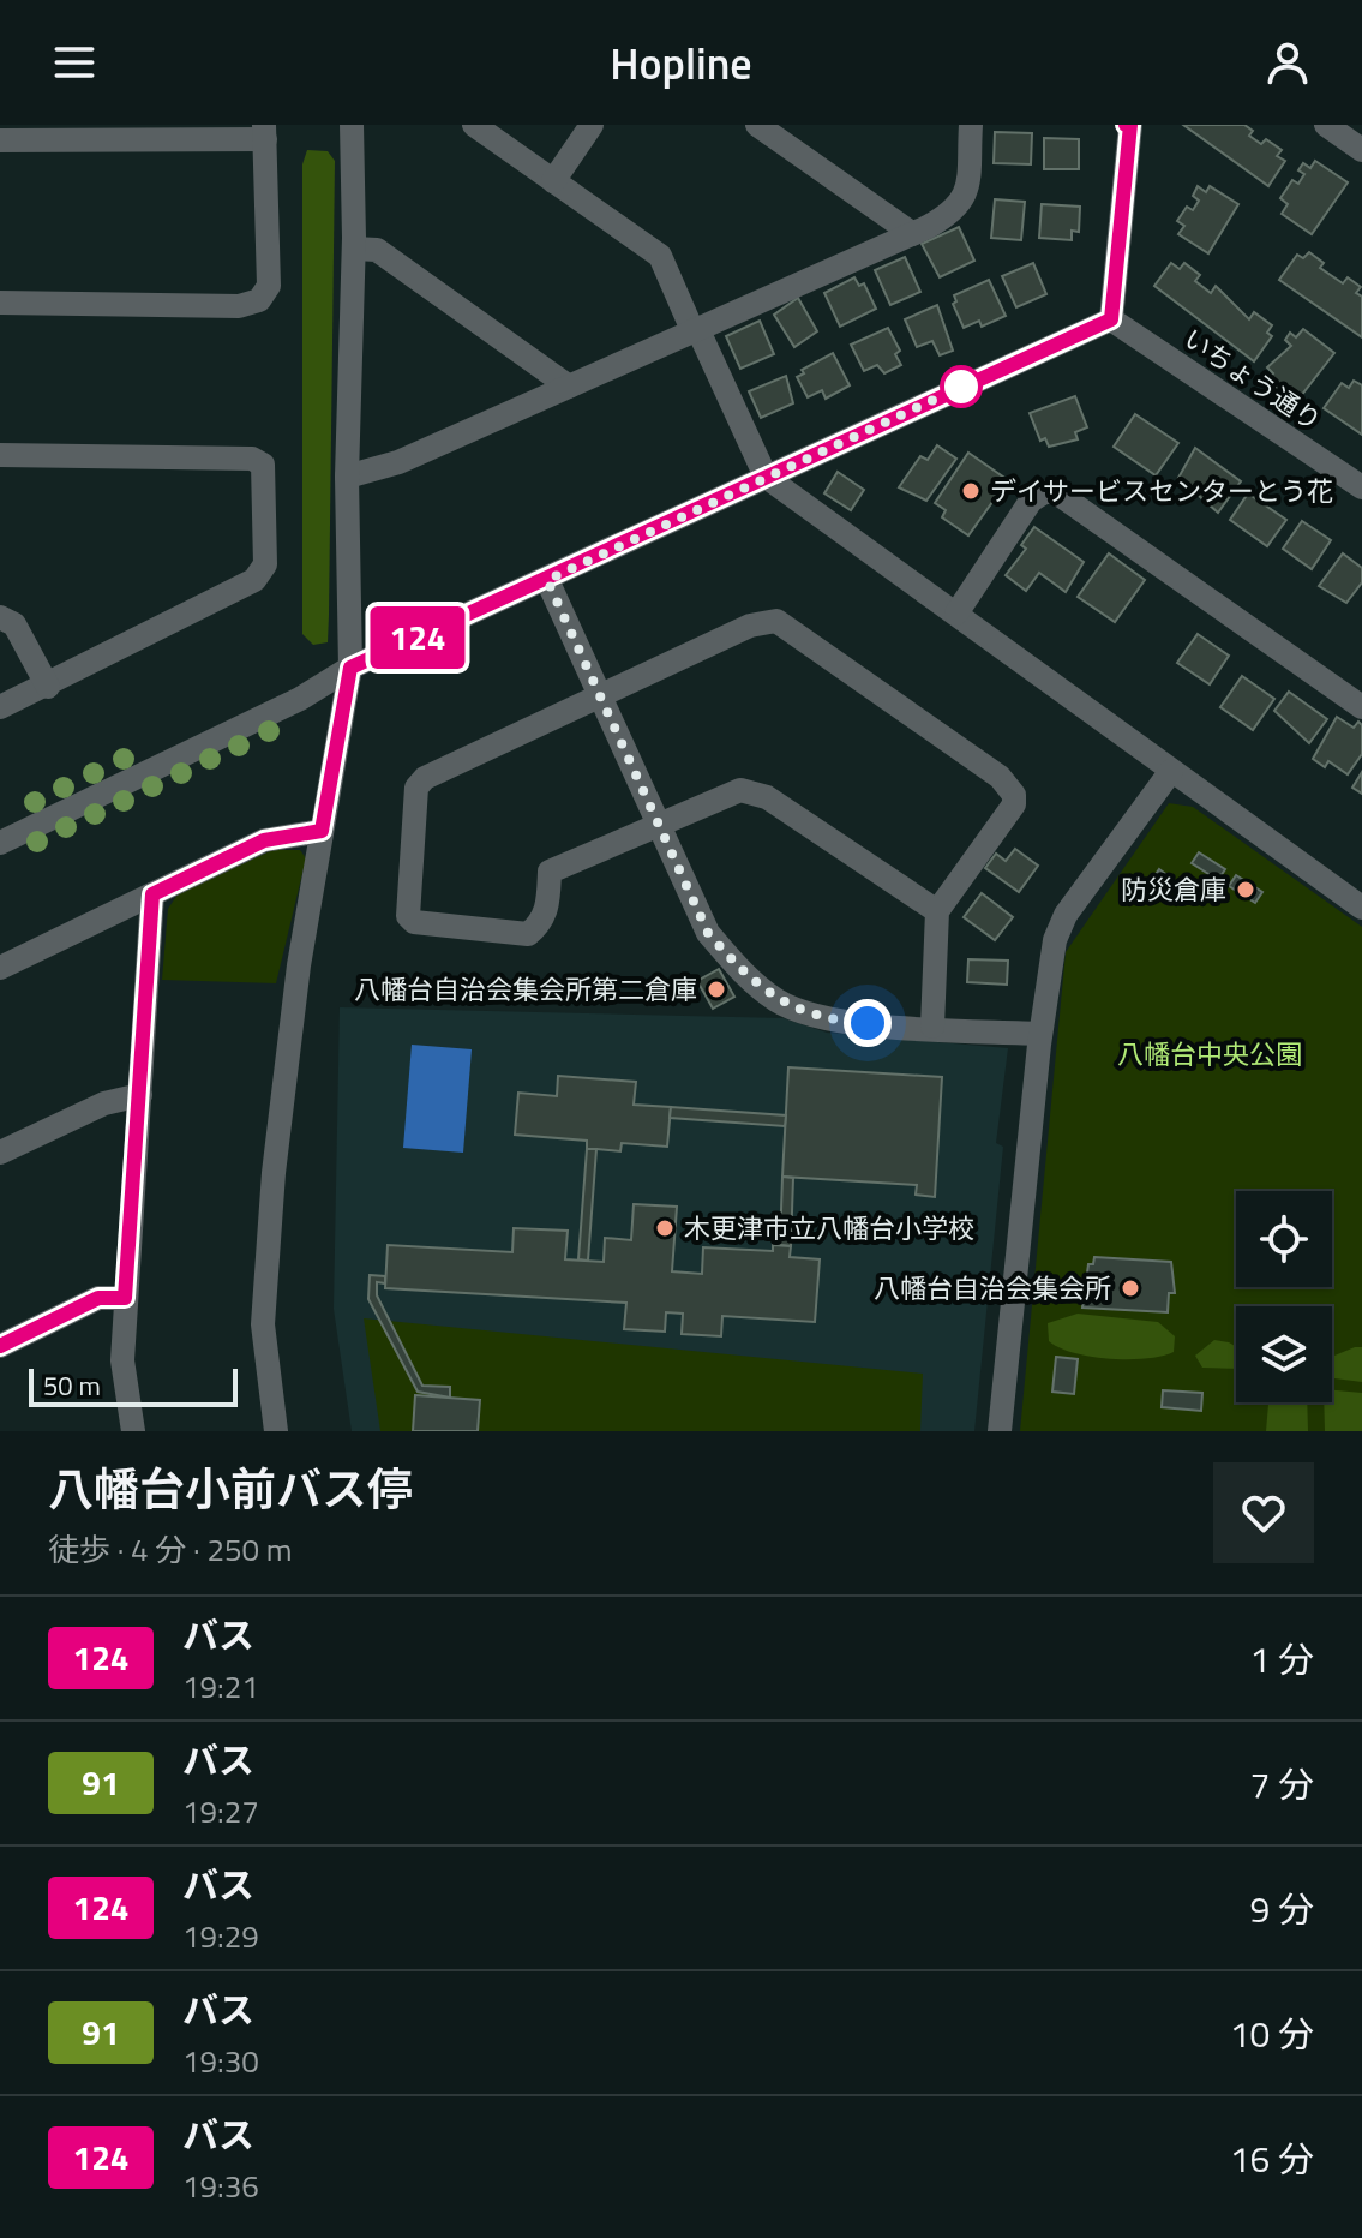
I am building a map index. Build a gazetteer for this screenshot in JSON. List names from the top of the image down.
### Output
{
  "streets": {
    "street": ["いちょう通り"]
  },
  "parks": ["八幡台中央公園"],
  "places": [
    "デイサービスセンターとう花",
    "防災倉庫",
    "八幡台自治会集会所第二倉庫",
    "木更津市立八幡台小学校",
    "八幡台自治会集会所"
  ],
  "lines": ["bus line 124"],
  "scale_bar": "50 m",
  "page": {
    "header": "Hopline",
    "on_map": "124",
    "scale": "50 m",
    "heading": ["八幡台小前バス停", "徒歩 · 4 分 · 250 m"],
    "list": [
      {
        "mark": "124",
        "name": "バス",
        "note": "19:21",
        "value": "1 分"
      },
      {
        "mark": "91",
        "name": "バス",
        "note": "19:27",
        "value": "7 分"
      },
      {
        "mark": "124",
        "name": "バス",
        "note": "19:29",
        "value": "9 分"
      },
      {
        "mark": "91",
        "name": "バス",
        "note": "19:30",
        "value": "10 分"
      },
      {
        "mark": "124",
        "name": "バス",
        "note": "19:36",
        "value": "16 分"
      }
    ]
  }
}
